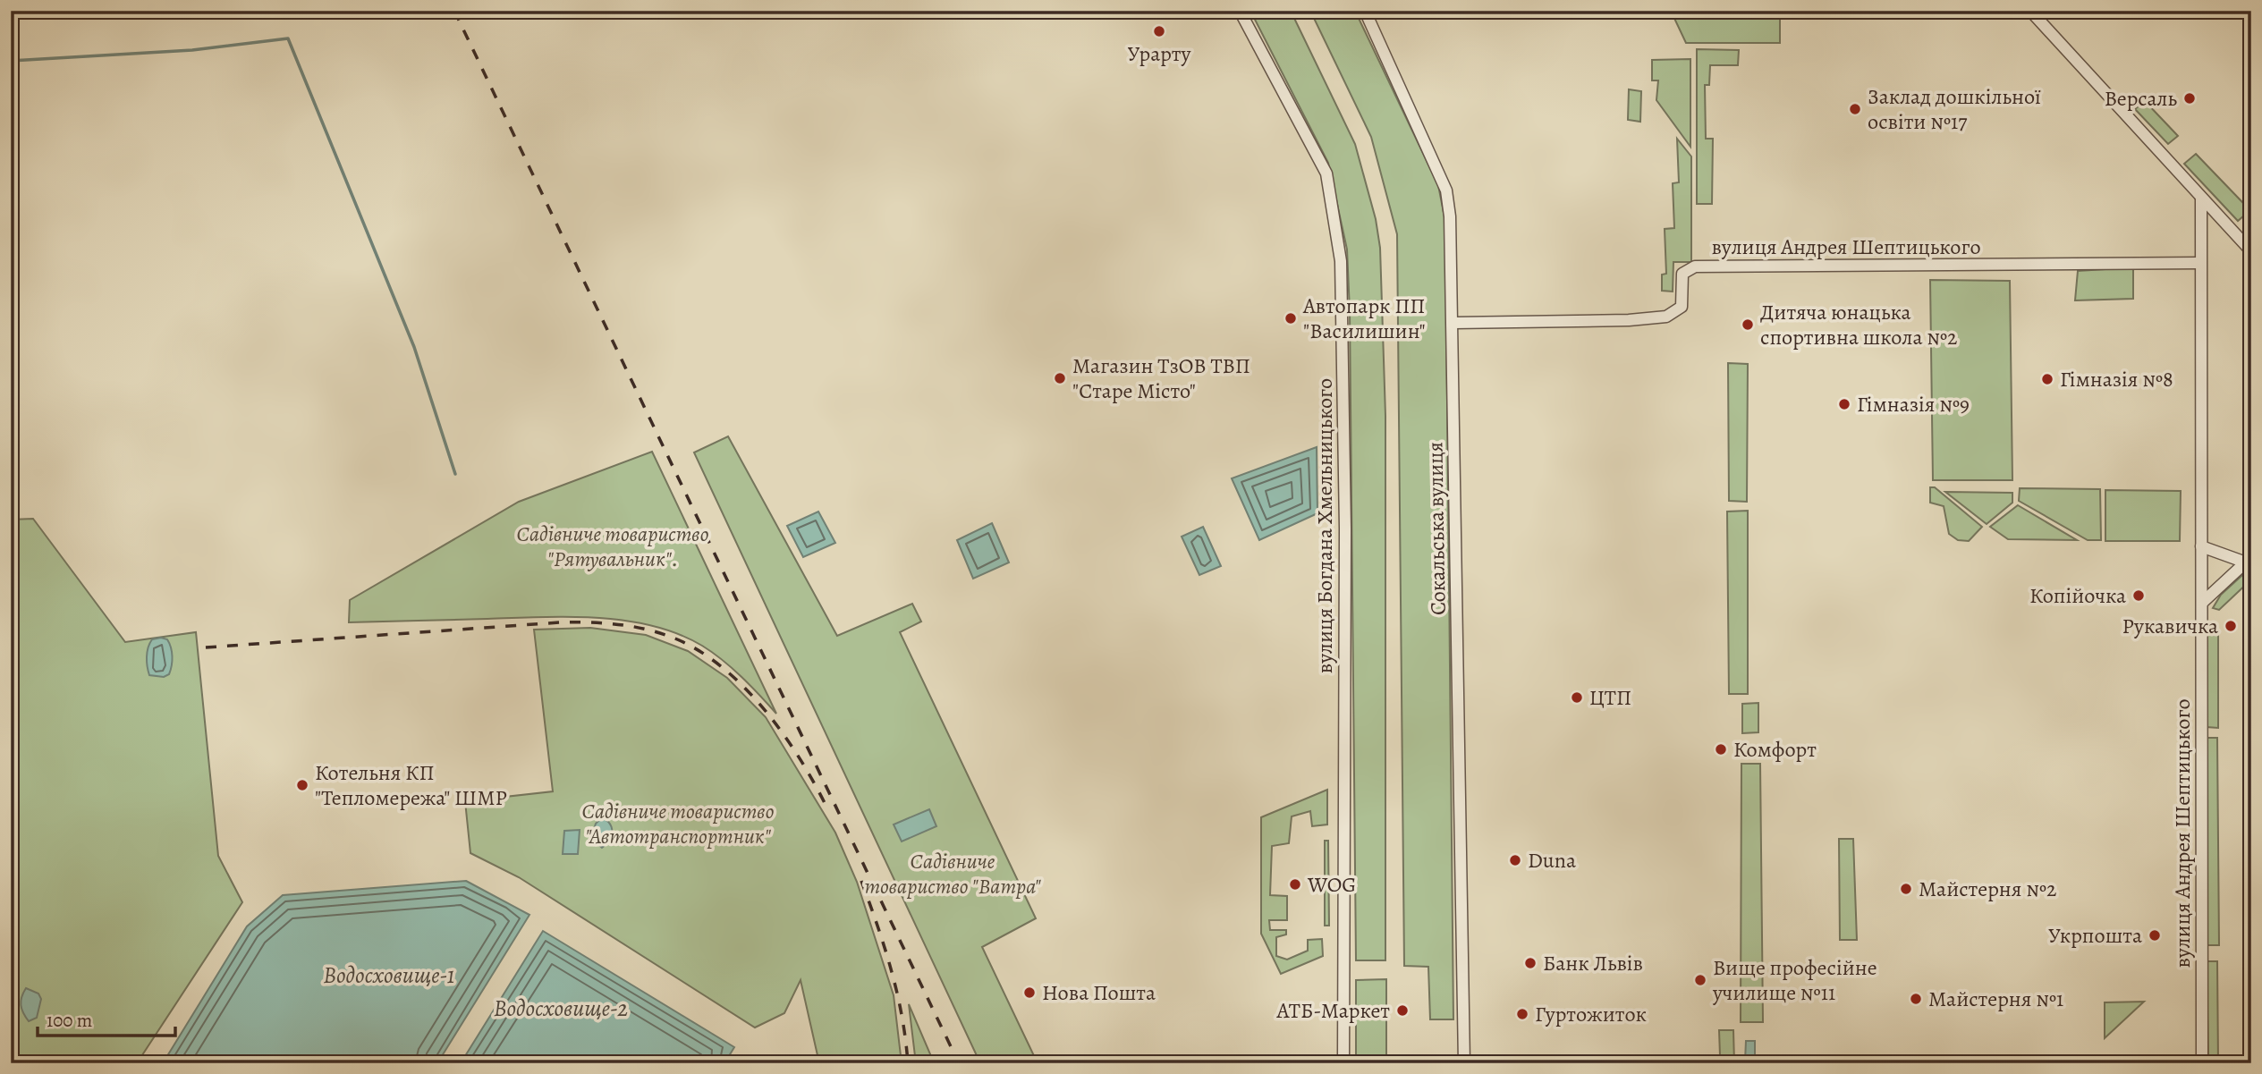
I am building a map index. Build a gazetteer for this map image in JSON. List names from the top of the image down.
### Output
{
  "streets": {
    "street": ["вулиця Андрея Шептицького", "вулиця Богдана Хмельницького", "Сокальська вулиця"]
  },
  "crossings": [
    ["вулиця Андрея Шептицького", "Сокальська вулиця"]
  ],
  "water": ["Водосховище-1", "Водосховище-2"],
  "parks": ["Садівниче товариство \"Рятувальник\".", "Садівниче товариство \"Автотранспортник\"", "Садівниче товариство \"Ватра\""],
  "places": [
    "Урарту",
    "Версаль",
    "Заклад дошкільної освіти №17",
    "Автопарк ПП \"Василишин\"",
    "Дитяча юнацька спортивна школа №2",
    "Магазин ТзОВ ТВП \"Старе Місто\"",
    "Гімназія №8",
    "Гімназія №9",
    "Копійочка",
    "Рукавичка",
    "ЦТП",
    "Комфорт",
    "Котельня КП \"Тепломережа\" ШМР",
    "Duna",
    "WOG",
    "Майстерня №2",
    "Укрпошта",
    "Банк Львів",
    "Вище професійне училище №11",
    "Нова Пошта",
    "Майстерня №1",
    "АТБ-Маркет",
    "Гуртожиток"
  ],
  "scale_bar": "100 m"
}
